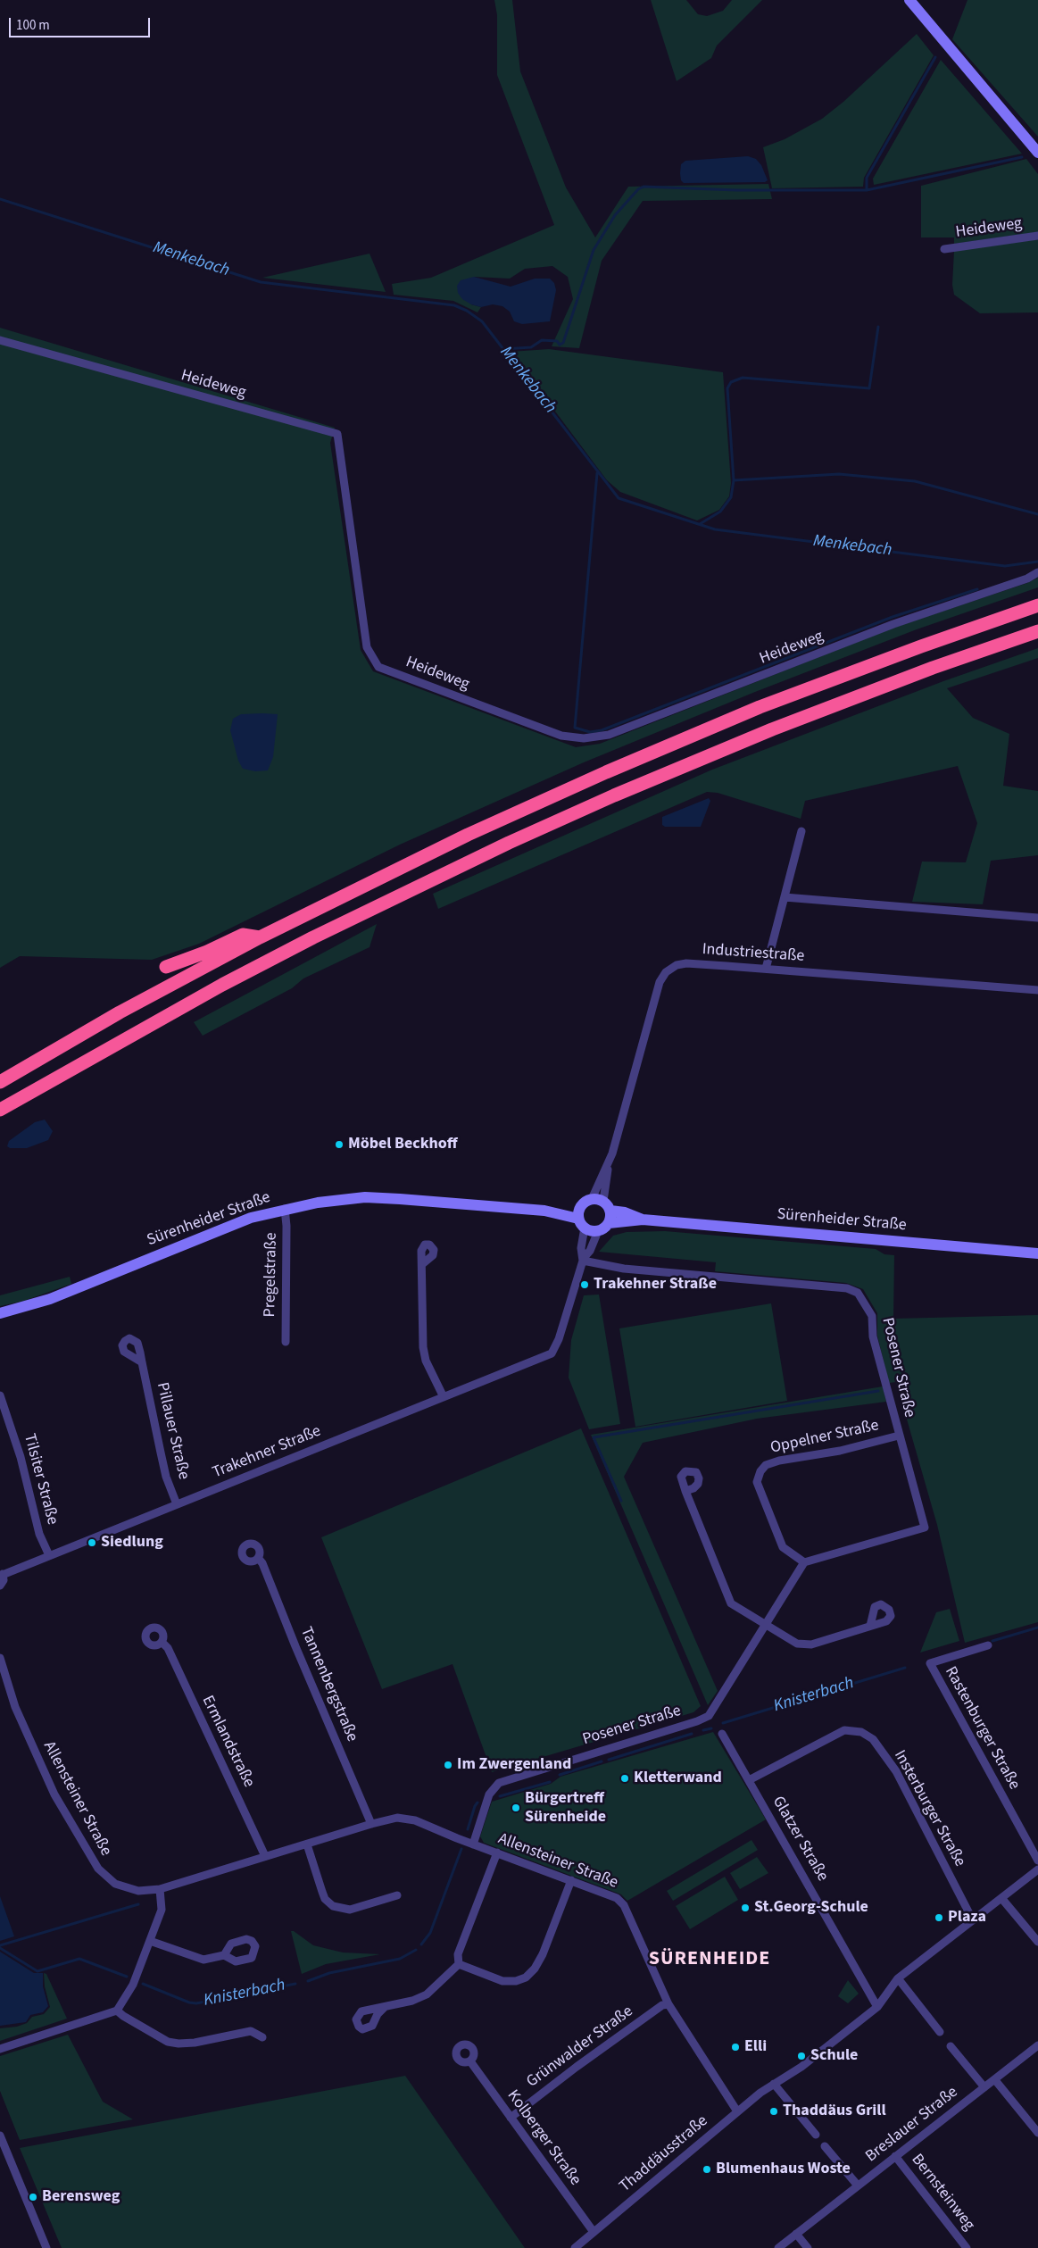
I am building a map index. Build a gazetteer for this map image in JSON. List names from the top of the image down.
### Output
{
  "streets": {
    "main road": ["Sürenheider Straße"],
    "street": [
      "Heideweg",
      "Industriestraße",
      "Pregelstraße",
      "Posener Straße",
      "Pillauer Straße",
      "Oppelner Straße",
      "Trakehner Straße",
      "Tilsiter Straße",
      "Tannenbergstraße",
      "Rastenburger Straße",
      "Ermlandstraße",
      "Allensteiner Straße",
      "Insterburger Straße",
      "Glatzer Straße",
      "Grünwalder Straße",
      "Breslauer Straße",
      "Kolberger Straße",
      "Thaddäusstraße",
      "Bernsteinweg"
    ]
  },
  "crossings": [
    ["Industriestraße", "Sürenheider Straße"],
    ["Industriestraße", "Trakehner Straße"],
    ["Sürenheider Straße", "Pregelstraße"],
    ["Sürenheider Straße", "Trakehner Straße"],
    ["Posener Straße", "Oppelner Straße"],
    ["Posener Straße", "Trakehner Straße"],
    ["Posener Straße", "Allensteiner Straße"],
    ["Pillauer Straße", "Trakehner Straße"],
    ["Trakehner Straße", "Tilsiter Straße"],
    ["Tannenbergstraße", "Allensteiner Straße"],
    ["Ermlandstraße", "Allensteiner Straße"],
    ["Allensteiner Straße", "Grünwalder Straße"],
    ["Allensteiner Straße", "Thaddäusstraße"],
    ["Insterburger Straße", "Glatzer Straße"],
    ["Insterburger Straße", "Thaddäusstraße"],
    ["Glatzer Straße", "Thaddäusstraße"],
    ["Grünwalder Straße", "Kolberger Straße"],
    ["Breslauer Straße", "Bernsteinweg"],
    ["Kolberger Straße", "Thaddäusstraße"]
  ],
  "districts": ["SÜRENHEIDE"],
  "water": ["Menkebach", "Knisterbach"],
  "places": [
    "Möbel Beckhoff",
    "Trakehner Straße",
    "Siedlung",
    "Im Zwergenland",
    "Kletterwand",
    "Bürgertreff Sürenheide",
    "St.Georg-Schule",
    "Plaza",
    "Elli",
    "Schule",
    "Thaddäus Grill",
    "Blumenhaus Woste",
    "Berensweg"
  ],
  "scale_bar": "100 m"
}
